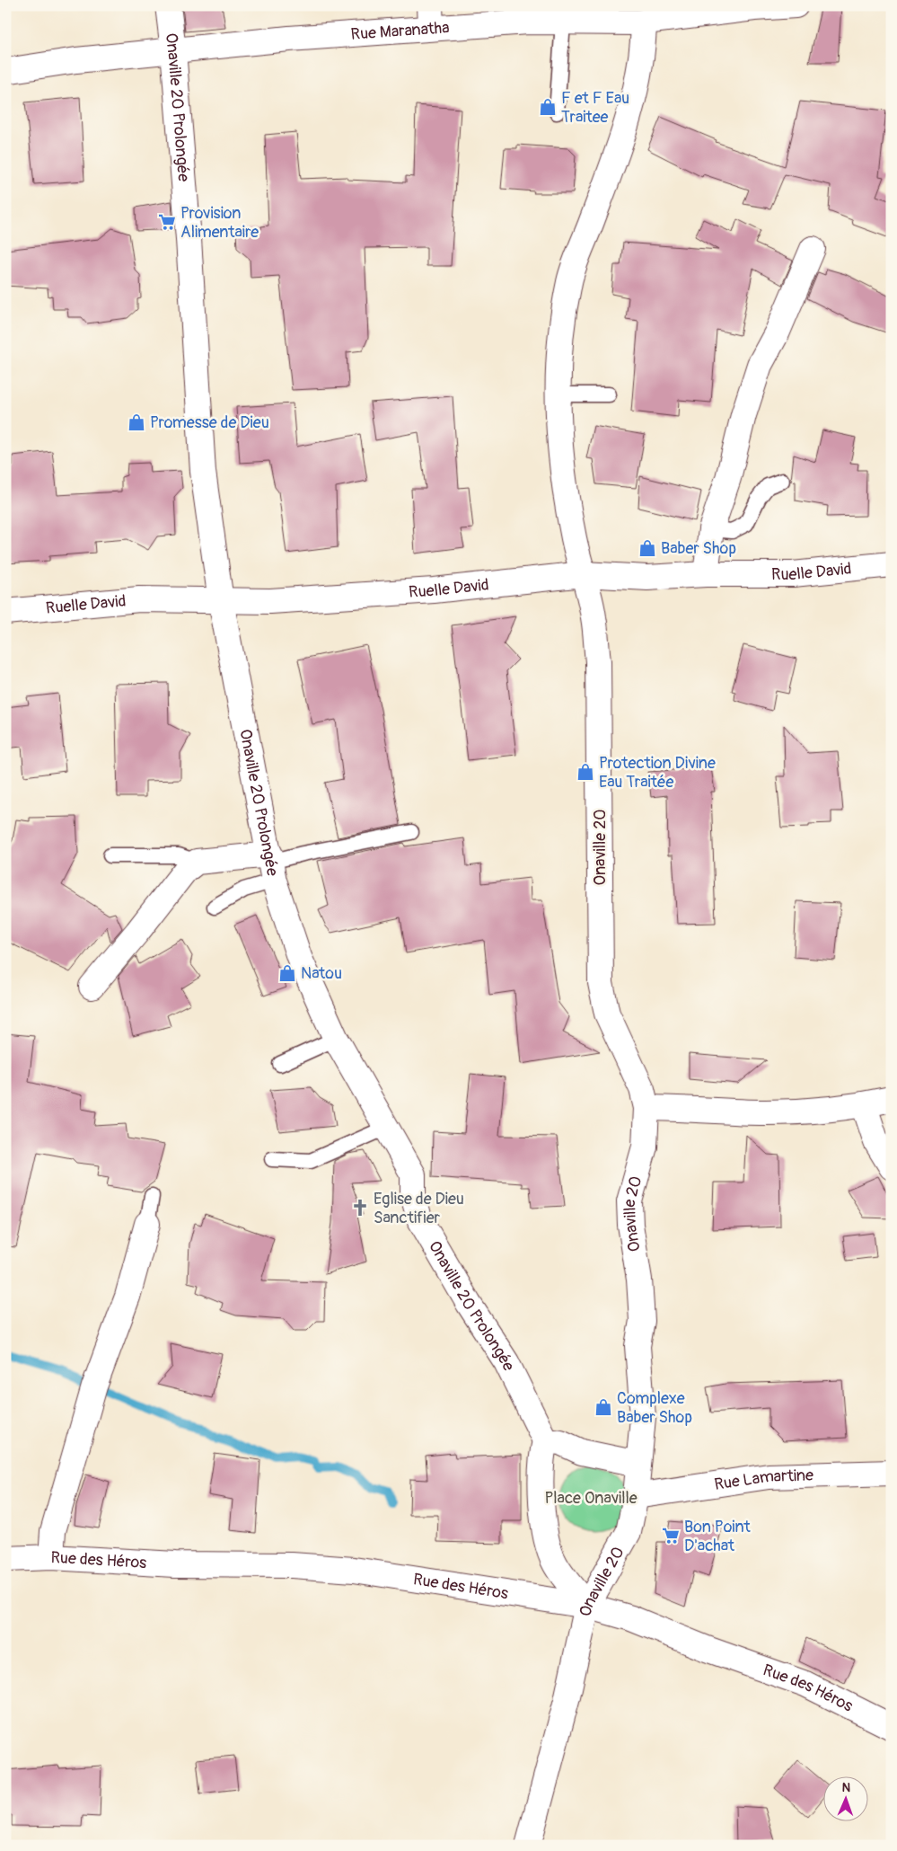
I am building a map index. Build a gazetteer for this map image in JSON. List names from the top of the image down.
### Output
{
  "streets": {
    "street": [
      "Rue Maranatha",
      "Onaville 20 Prolongée",
      "Ruelle David",
      "Onaville 20",
      "Rue Lamartine",
      "Rue des Héros"
    ]
  },
  "crossings": [
    ["Rue Maranatha", "Onaville 20 Prolongée"],
    ["Rue Maranatha", "Onaville 20"],
    ["Onaville 20 Prolongée", "Ruelle David"],
    ["Ruelle David", "Onaville 20"],
    ["Onaville 20", "Rue Lamartine"],
    ["Onaville 20", "Rue des Héros"]
  ],
  "parks": ["Place Onaville"],
  "places": {
    "shop": [
      "F et F Eau Traitee",
      "Promesse de Dieu",
      "Baber Shop",
      "Protection Divine Eau Traitée",
      "Natou",
      "Complexe Baber Shop"
    ],
    "supermarket": ["Provision Alimentaire", "Bon Point D'achat"],
    "church": ["Eglise de Dieu Sanctifier"]
  },
  "north": "top"
}
